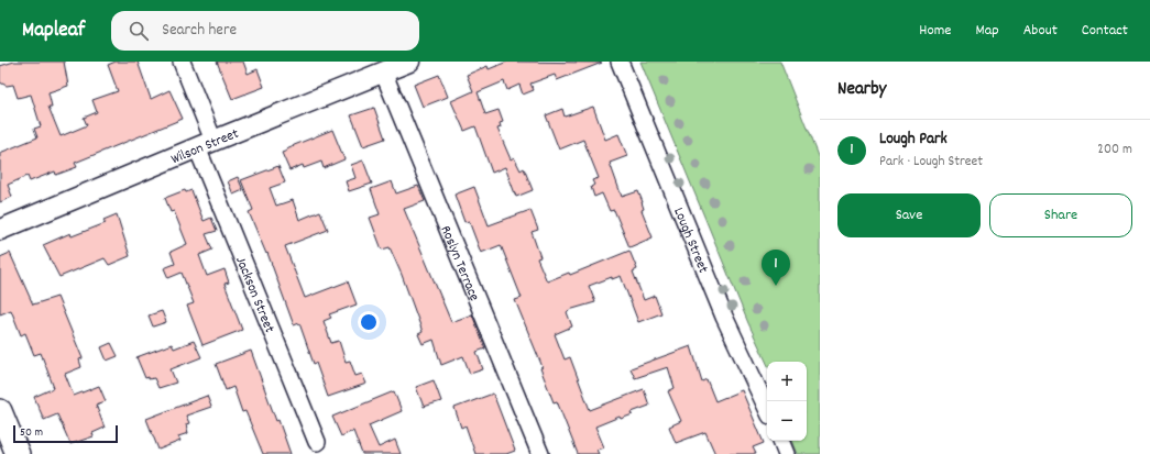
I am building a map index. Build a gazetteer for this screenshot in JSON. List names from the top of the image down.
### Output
{
  "streets": {
    "street": [
      "Wilson Street",
      "Lough Street",
      "Roslyn Terrace",
      "Jackson Street"
    ]
  },
  "crossings": [
    ["Wilson Street", "Roslyn Terrace"],
    ["Wilson Street", "Jackson Street"]
  ],
  "scale_bar": "50 m",
  "page": {
    "header": "Mapleaf",
    "search": "Search here",
    "nav": [
      "Home",
      "Map",
      "About",
      "Contact"
    ],
    "heading": "Nearby",
    "list": [
      {
        "mark": "1",
        "name": "Lough Park",
        "note": "Park · Lough Street",
        "value": "200 m"
      }
    ],
    "buttons": ["Save", "Share"],
    "pins": "1",
    "map_buttons": ["+", "−"],
    "scale": "50 m"
  }
}
